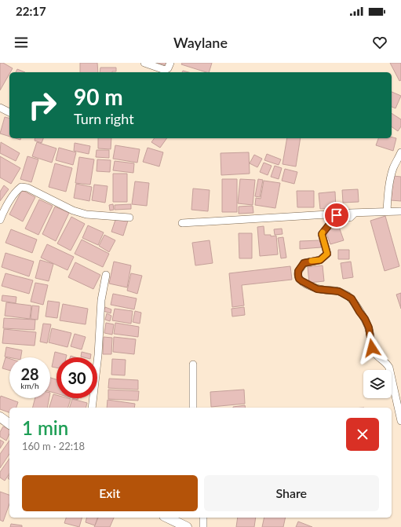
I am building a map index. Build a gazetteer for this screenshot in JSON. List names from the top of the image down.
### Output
{
  "page": {
    "status": "22:17",
    "header": "Waylane",
    "turn": ["90 m", "Turn right"],
    "speed": "28 km/h",
    "limit": "30",
    "heading": ["1 min", "160 m · 22:18"],
    "buttons": ["Exit", "Share"]
  }
}
